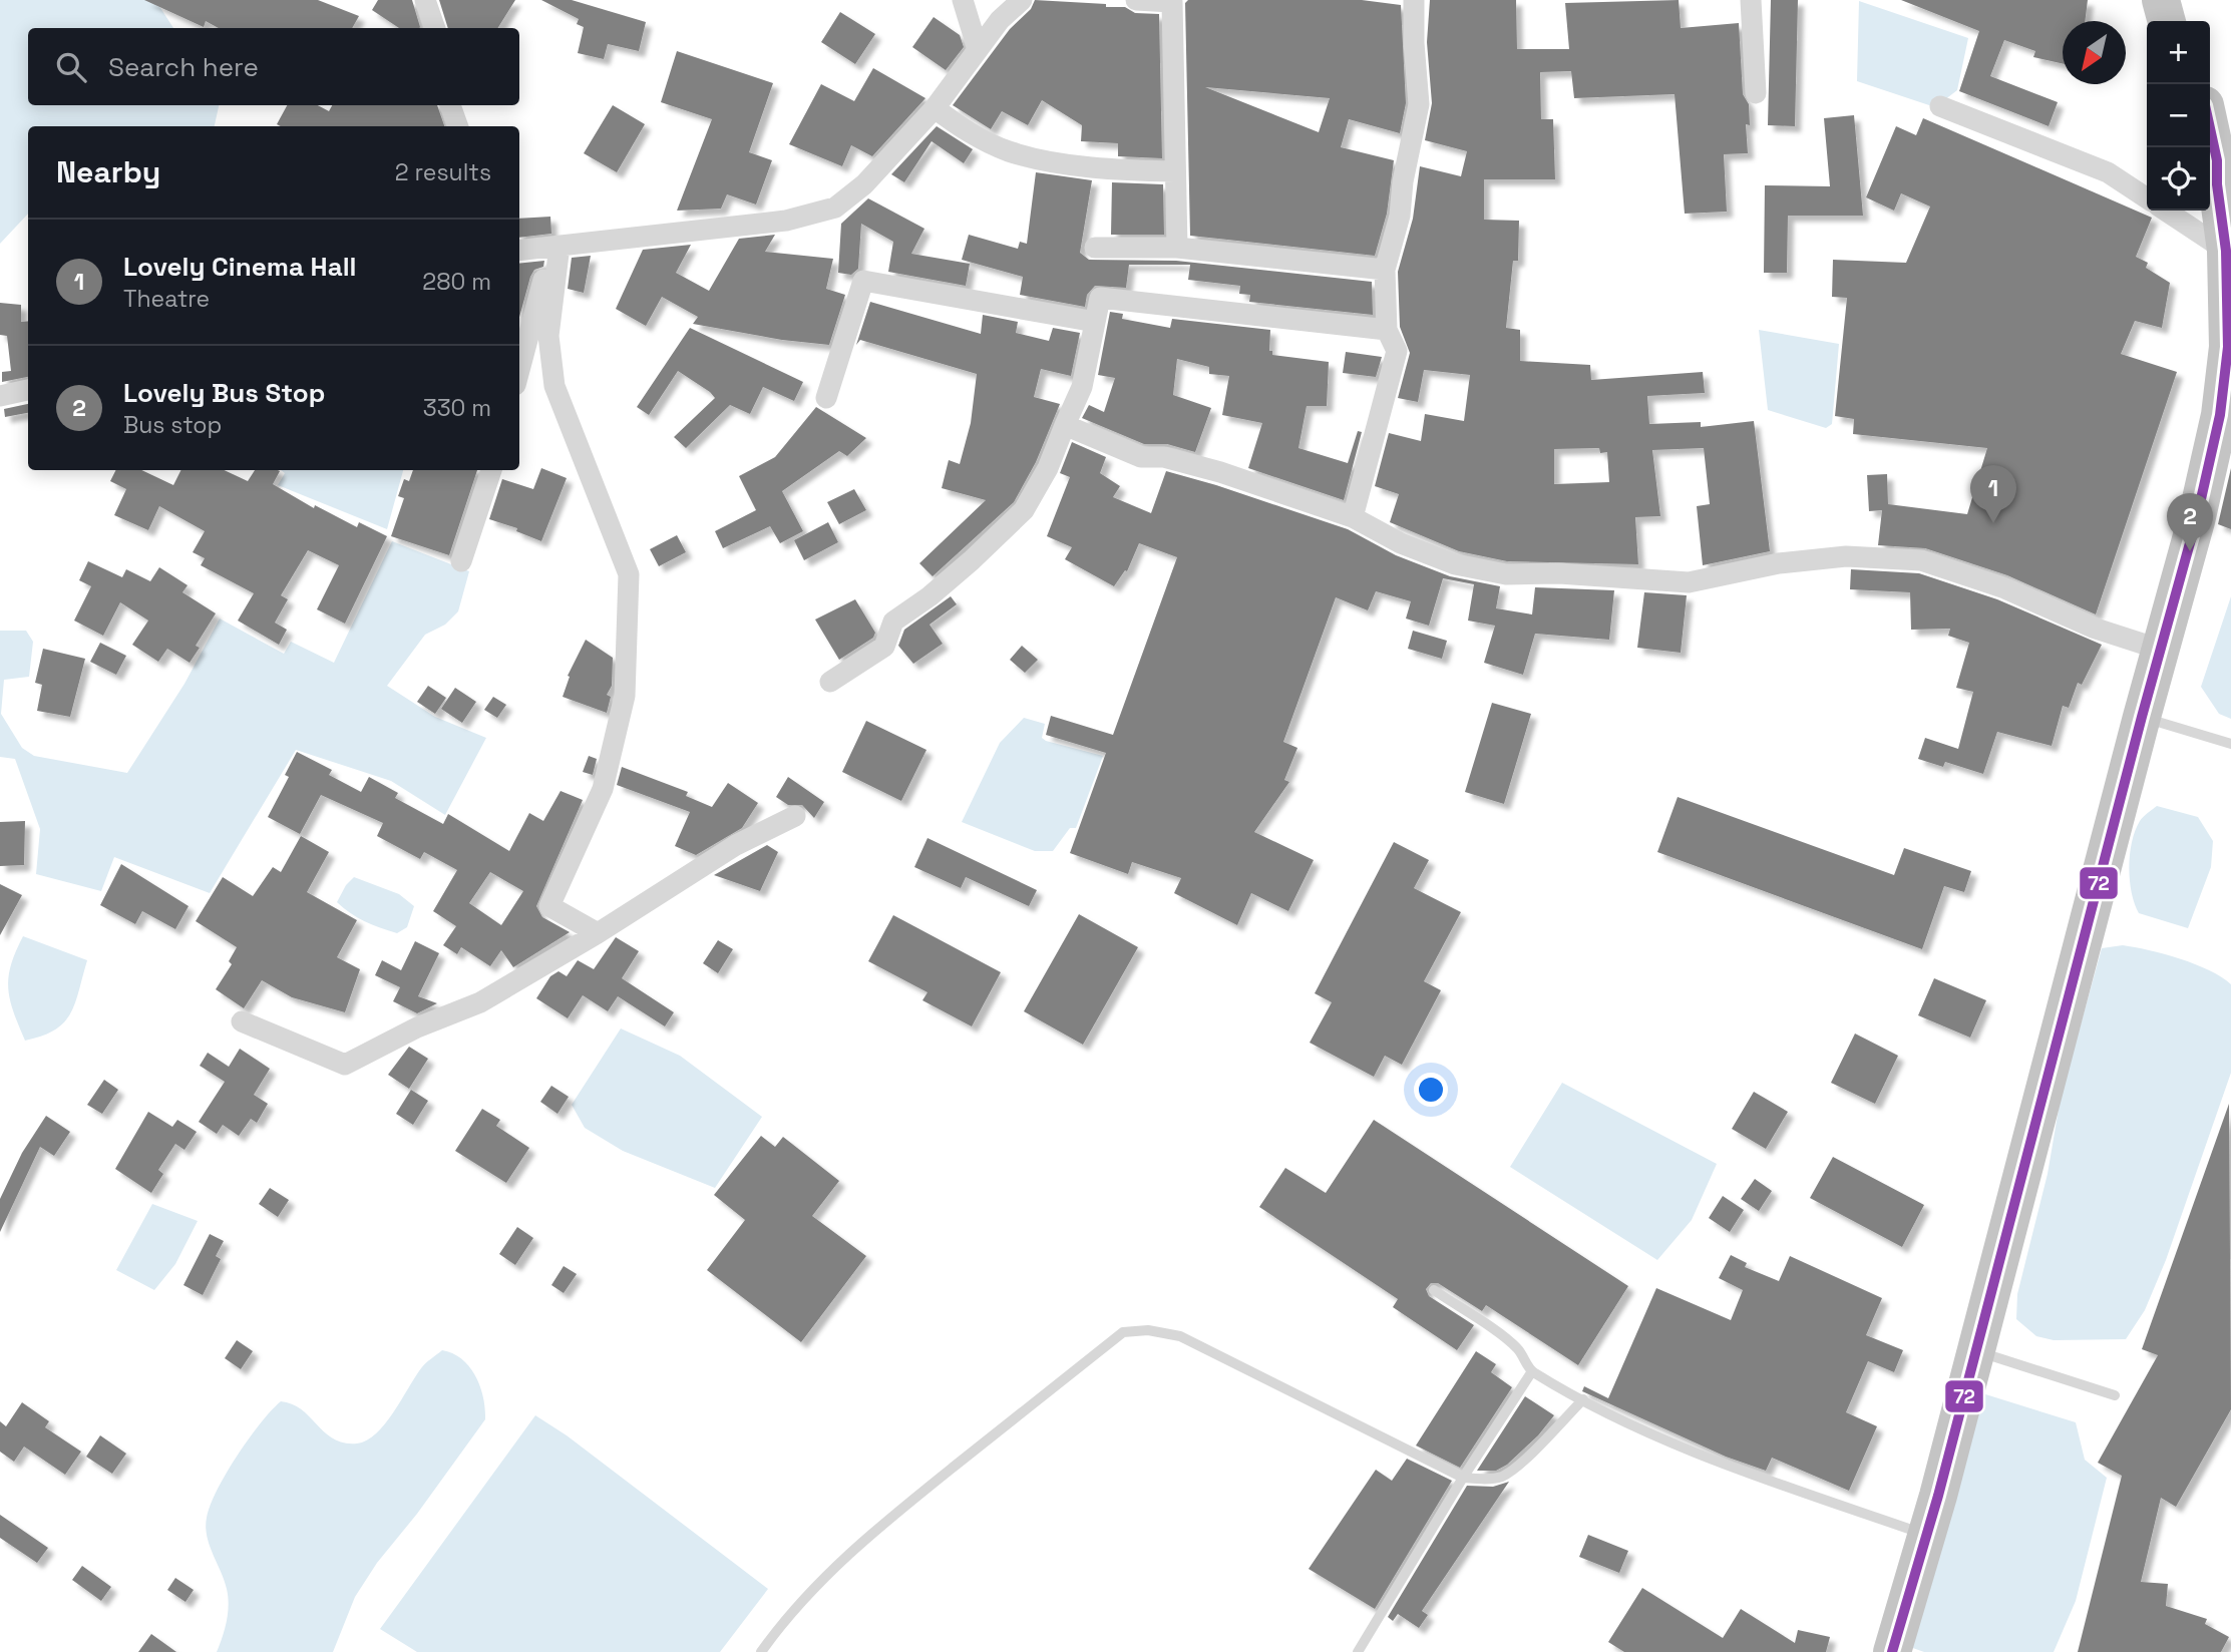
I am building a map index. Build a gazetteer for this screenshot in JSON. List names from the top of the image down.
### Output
{
  "lines": ["transit line 72"],
  "north": "bottom left",
  "page": {
    "map_buttons": ["+", "−"],
    "search": "Search here",
    "heading": ["Nearby", "2 results"],
    "list": [
      {
        "mark": "1",
        "name": "Lovely Cinema Hall",
        "note": "Theatre",
        "value": "280 m"
      },
      {
        "mark": "2",
        "name": "Lovely Bus Stop",
        "note": "Bus stop",
        "value": "330 m"
      }
    ],
    "pins": ["1", "2"]
  }
}
